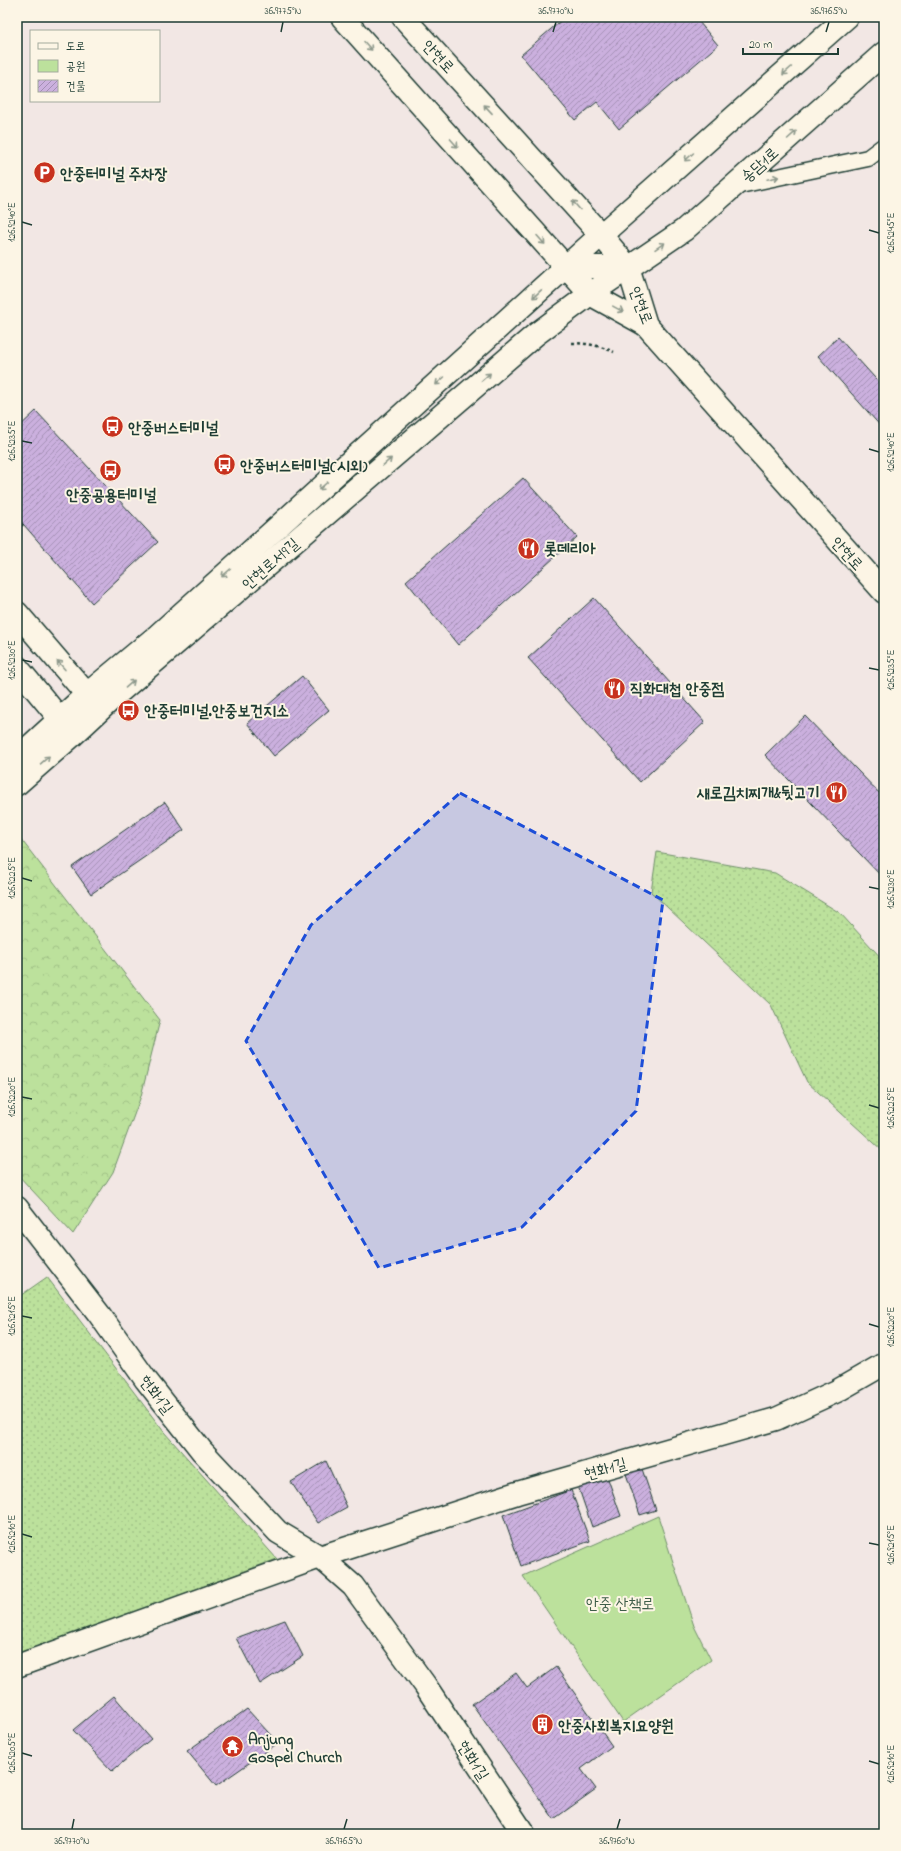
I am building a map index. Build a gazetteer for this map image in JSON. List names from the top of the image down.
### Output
{
  "streets": {
    "street": [
      "안현로",
      "송담1로",
      "안현로서9길",
      "현화1길"
    ]
  },
  "crossings": [
    ["안현로", "송담1로"],
    ["송담1로", "안현로서9길"]
  ],
  "parks": ["안중 산책로"],
  "places": {
    "parking": ["안중터미널 주차장"],
    "bus stop": [
      "안중버스터미널",
      "안중버스터미널(시외)",
      "안중공용터미널",
      "안중터미널.안중보건지소"
    ],
    "restaurant": ["롯데리아", "직화대첩 안중점", "새로김치찌개&뒷고기"],
    "building": ["안중사회복지요양원"],
    "temple": ["Anjung Gospel Church"]
  },
  "legend": ["도로", "공원", "건물"],
  "scale_bar": "20 m",
  "coordinates": [
    "36.9775°N",
    "36.9770°N",
    "36.9765°N",
    "126.9240°E",
    "126.9245°E",
    "126.9235°E",
    "126.9230°E",
    "126.9225°E",
    "126.9220°E",
    "126.9215°E",
    "126.9210°E",
    "126.9205°E",
    "36.9760°N"
  ]
}
